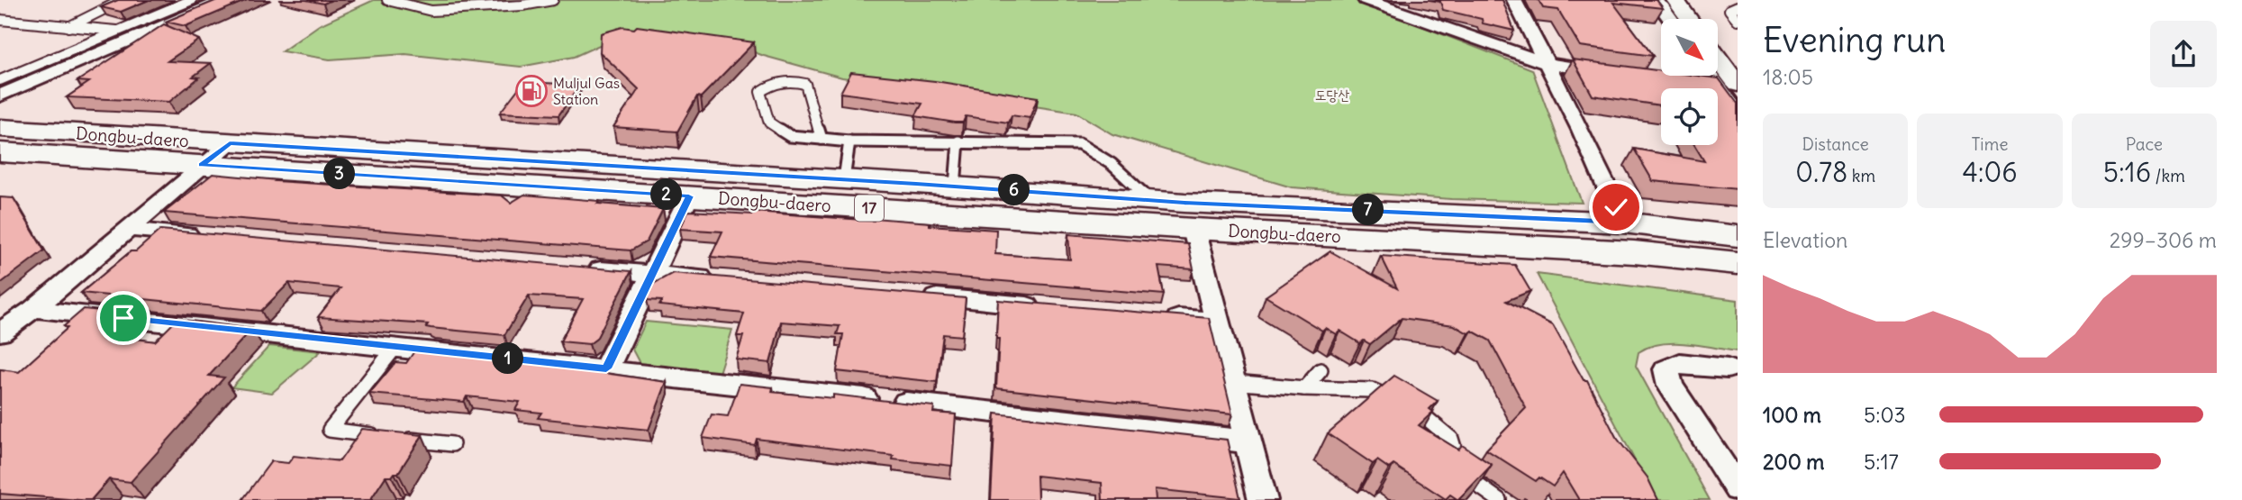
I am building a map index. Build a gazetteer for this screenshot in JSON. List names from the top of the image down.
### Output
{
  "streets": {
    "main road": ["Dongbu-daero", "17"]
  },
  "parks": ["도당산"],
  "places": {
    "fuel station": ["Muljul Gas Station"]
  },
  "north": "bottom right",
  "page": {
    "heading": ["Evening run", "18:05"],
    "stats": [
      ["Distance", "0.78 km"],
      ["Time", "4:06"],
      ["Pace", "5:16 /km"]
    ],
    "pins": [
      "3",
      "6",
      "2",
      "7",
      "1"
    ],
    "chart": ["Elevation", "299–306 m"],
    "list": [
      {
        "name": "100 m",
        "note": "5:03"
      },
      {
        "name": "200 m",
        "note": "5:17"
      }
    ]
  }
}
